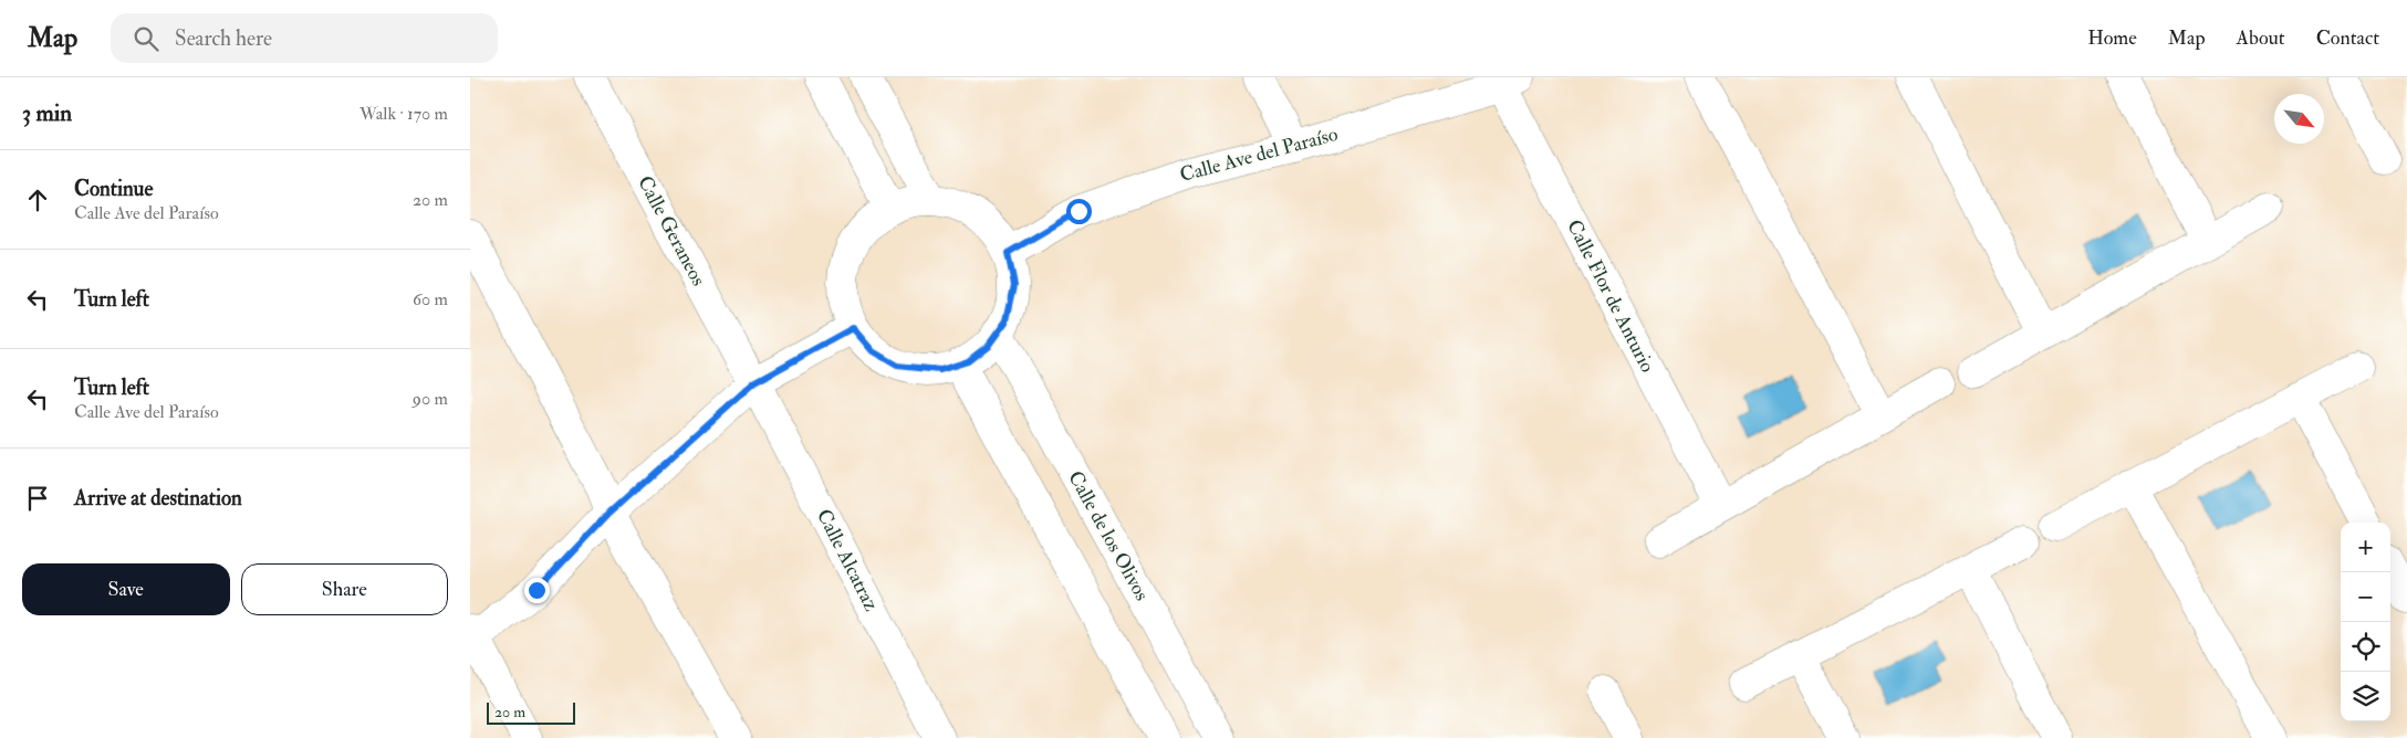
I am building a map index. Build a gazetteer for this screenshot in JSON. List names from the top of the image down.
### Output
{
  "streets": {
    "street": [
      "Calle Ave del Paraíso",
      "Calle Geraneos",
      "Calle Flor de Anturio",
      "Calle de los Olivos",
      "Calle Alcatraz"
    ]
  },
  "crossings": [
    ["Calle Ave del Paraíso", "Calle Flor de Anturio"],
    ["Calle Ave del Paraíso", "Calle de los Olivos"],
    ["Calle Geraneos", "Calle Alcatraz"]
  ],
  "scale_bar": "20 m",
  "north": "bottom right",
  "page": {
    "header": "Map",
    "search": "Search here",
    "nav": [
      "Home",
      "Map",
      "About",
      "Contact"
    ],
    "heading": ["3 min", "Walk · 170 m"],
    "list": [
      ["Continue", "Calle Ave del Paraíso", "20 m"],
      ["Turn left", "60 m"],
      ["Turn left", "Calle Ave del Paraíso", "90 m"],
      "Arrive at destination"
    ],
    "map_buttons": ["+", "−"],
    "buttons": ["Save", "Share"],
    "scale": "20 m"
  }
}
